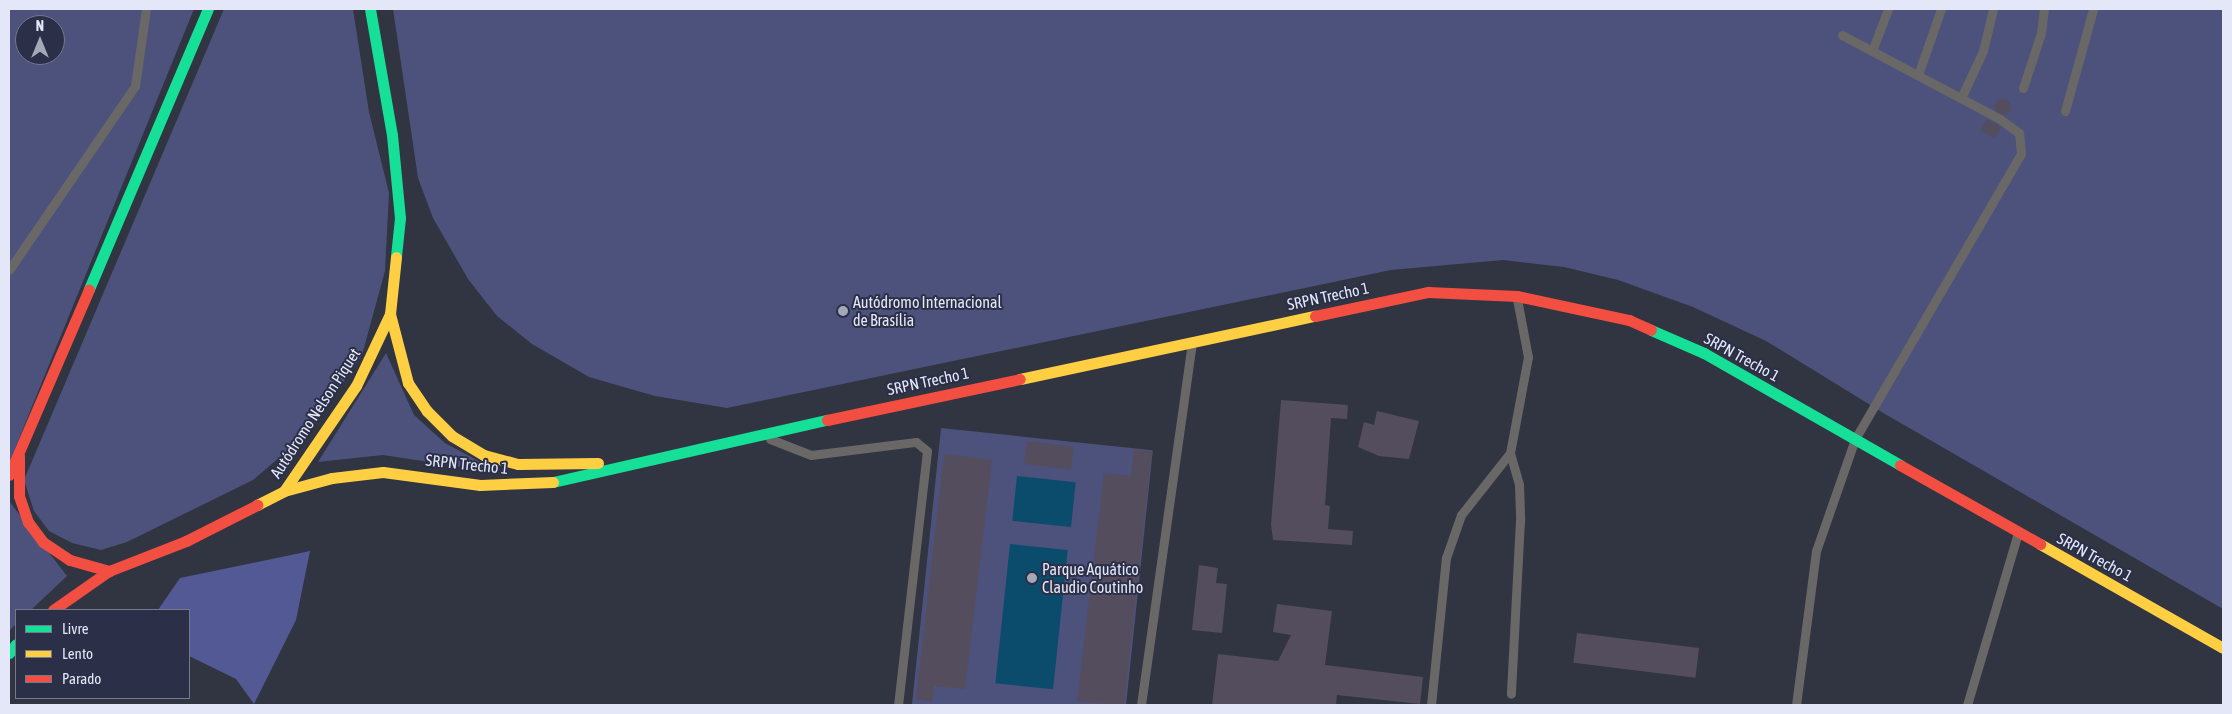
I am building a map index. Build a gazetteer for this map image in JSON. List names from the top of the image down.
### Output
{
  "streets": {
    "main road": ["SRPN Trecho 1", "Autódromo Nelson Piquet"]
  },
  "crossings": [
    ["SRPN Trecho 1", "Autódromo Nelson Piquet"]
  ],
  "places": ["Autódromo Internacional de Brasília", "Parque Aquático Claudio Coutinho"],
  "legend": ["Livre", "Lento", "Parado"],
  "north": "top"
}
